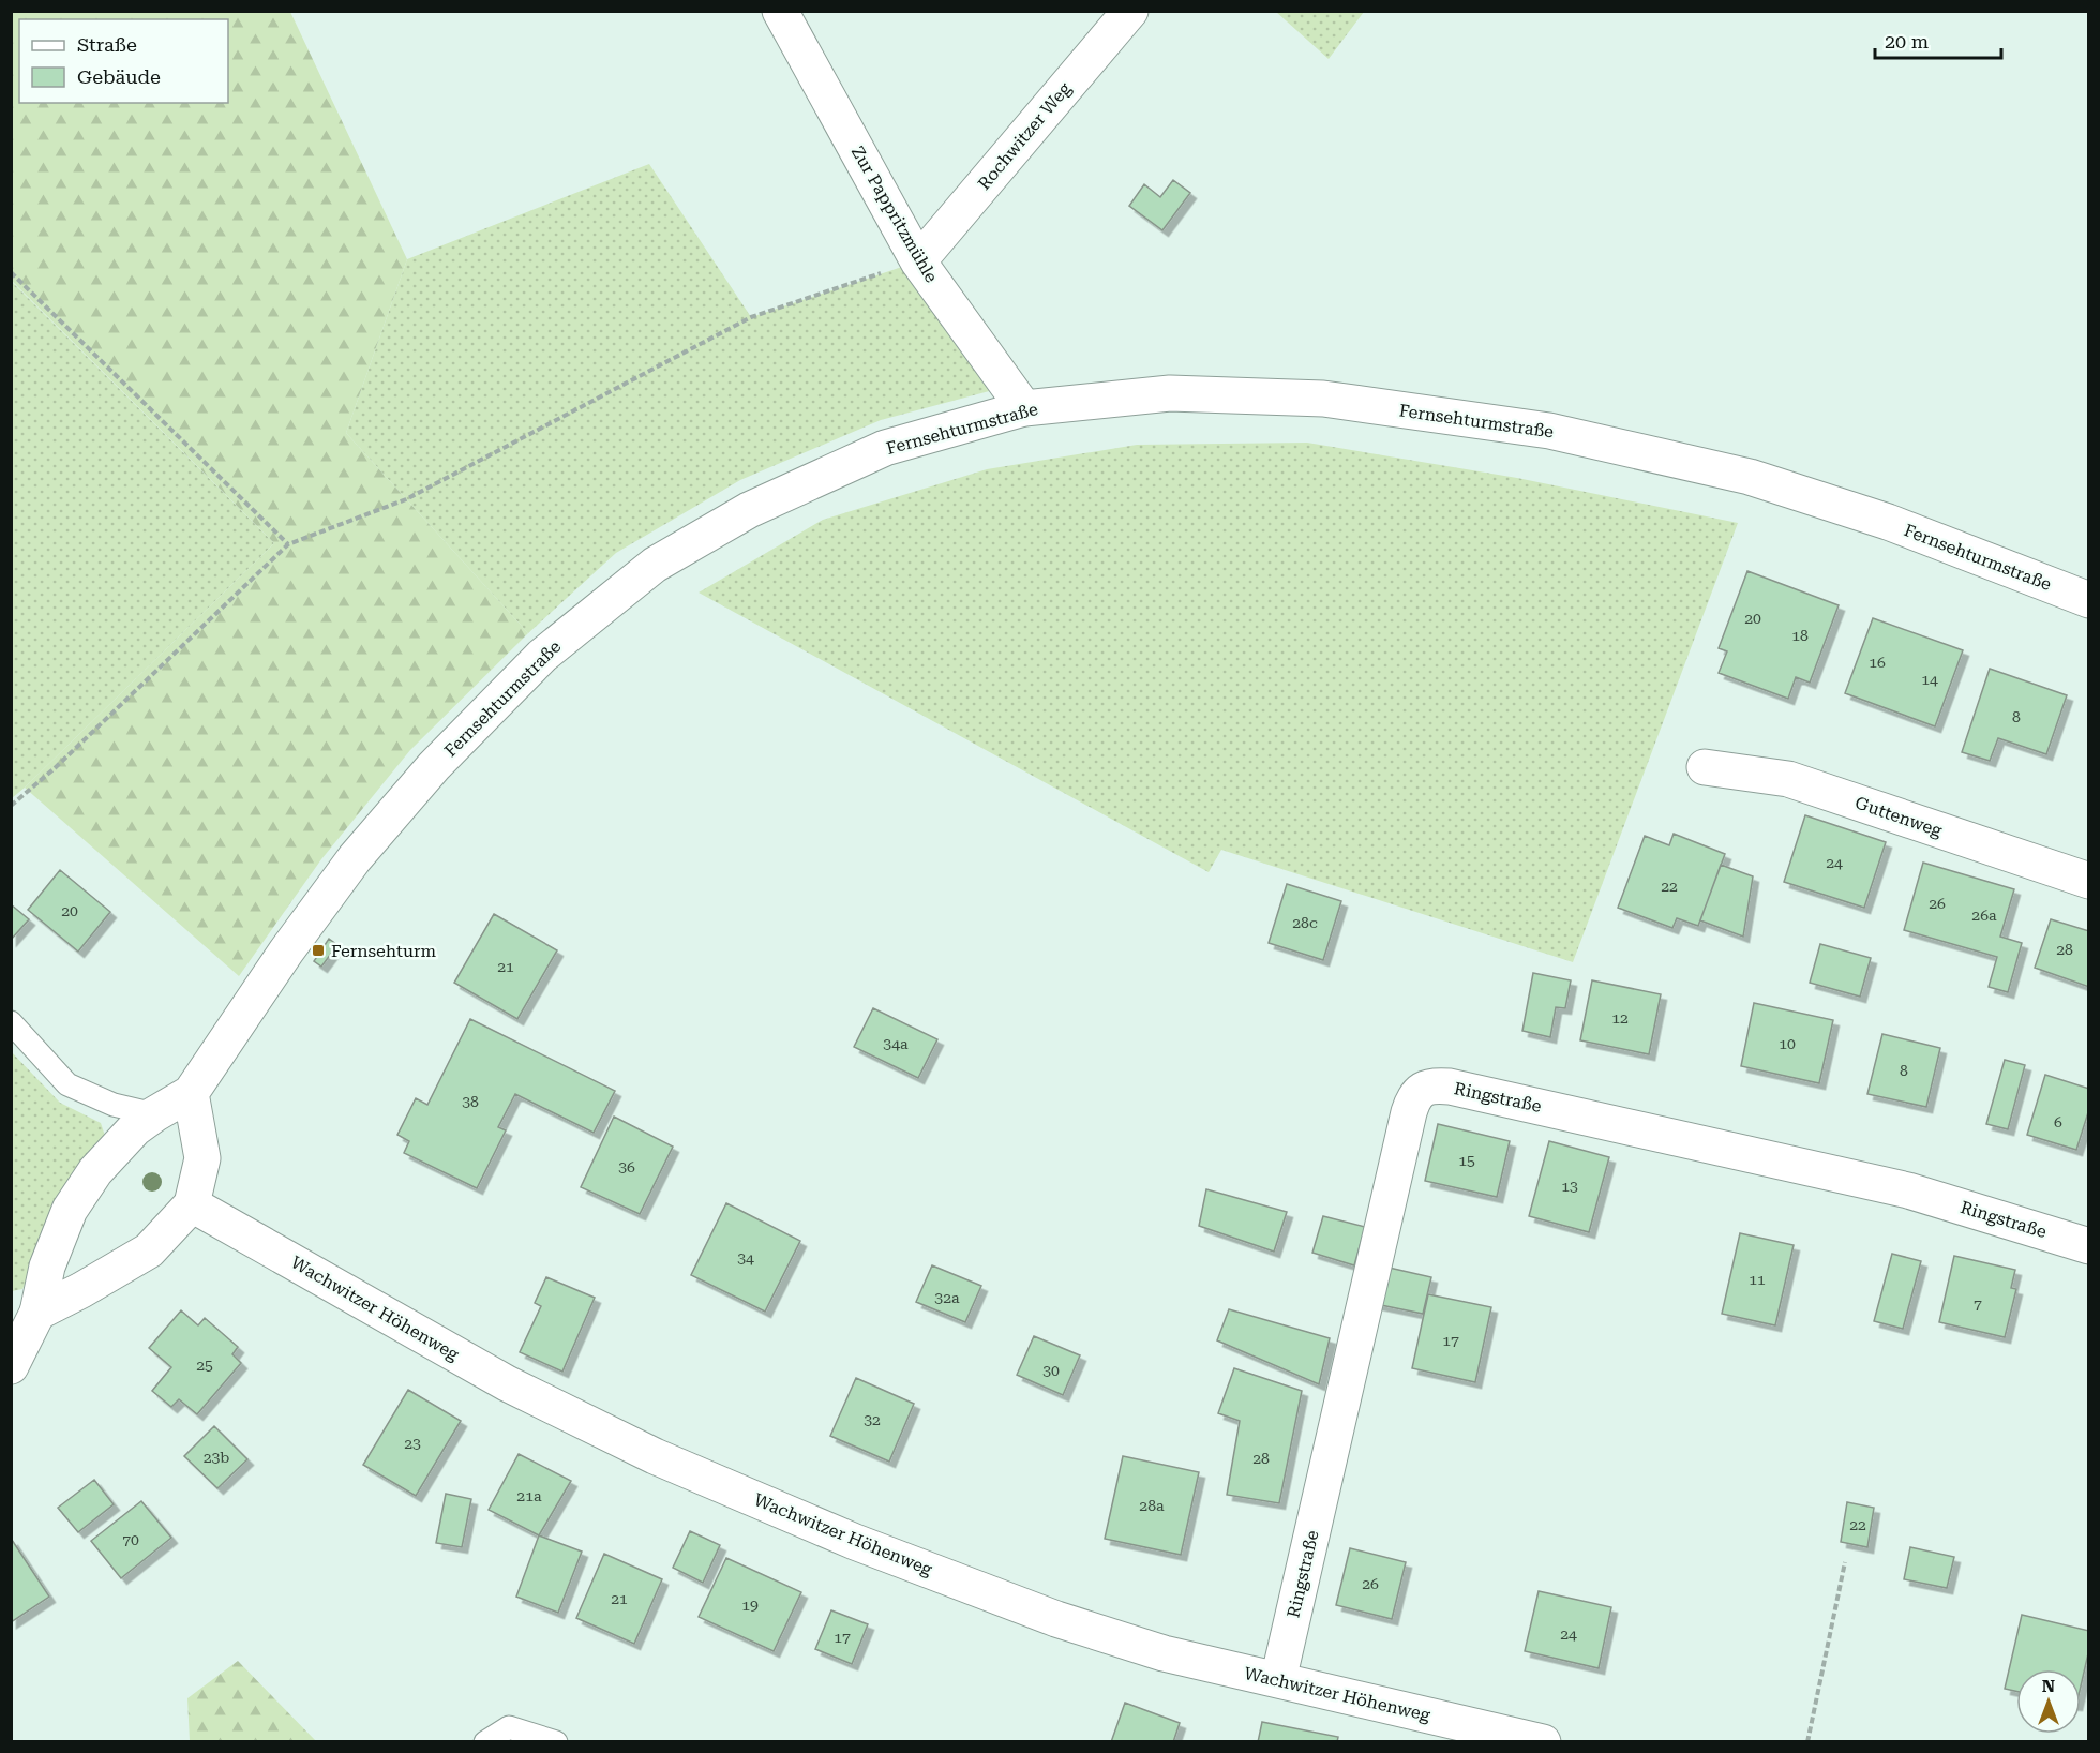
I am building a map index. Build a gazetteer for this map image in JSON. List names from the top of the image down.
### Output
{
  "streets": {
    "street": [
      "Rochwitzer Weg",
      "Zur Pappritzmühle",
      "Fernsehturmstraße",
      "Guttenweg",
      "Ringstraße",
      "Wachwitzer Höhenweg"
    ]
  },
  "crossings": [
    ["Rochwitzer Weg", "Zur Pappritzmühle"],
    ["Zur Pappritzmühle", "Fernsehturmstraße"],
    ["Ringstraße", "Wachwitzer Höhenweg"]
  ],
  "places": {
    "transit": ["Fernsehturm"]
  },
  "house_numbers": [
    "20",
    "18",
    "16",
    "14",
    "8",
    "24",
    "22",
    "26",
    "20",
    "26a",
    "28c",
    "28",
    "21",
    "12",
    "34a",
    "10",
    "8",
    "38",
    "6",
    "15",
    "36",
    "13",
    "34",
    "11",
    "32a",
    "7",
    "17",
    "25",
    "30",
    "32",
    "23",
    "23b",
    "28",
    "21a",
    "28a",
    "22",
    "70",
    "26",
    "21",
    "19",
    "24",
    "17"
  ],
  "legend": ["Straße", "Gebäude"],
  "scale_bar": "20 m",
  "north": "top"
}
